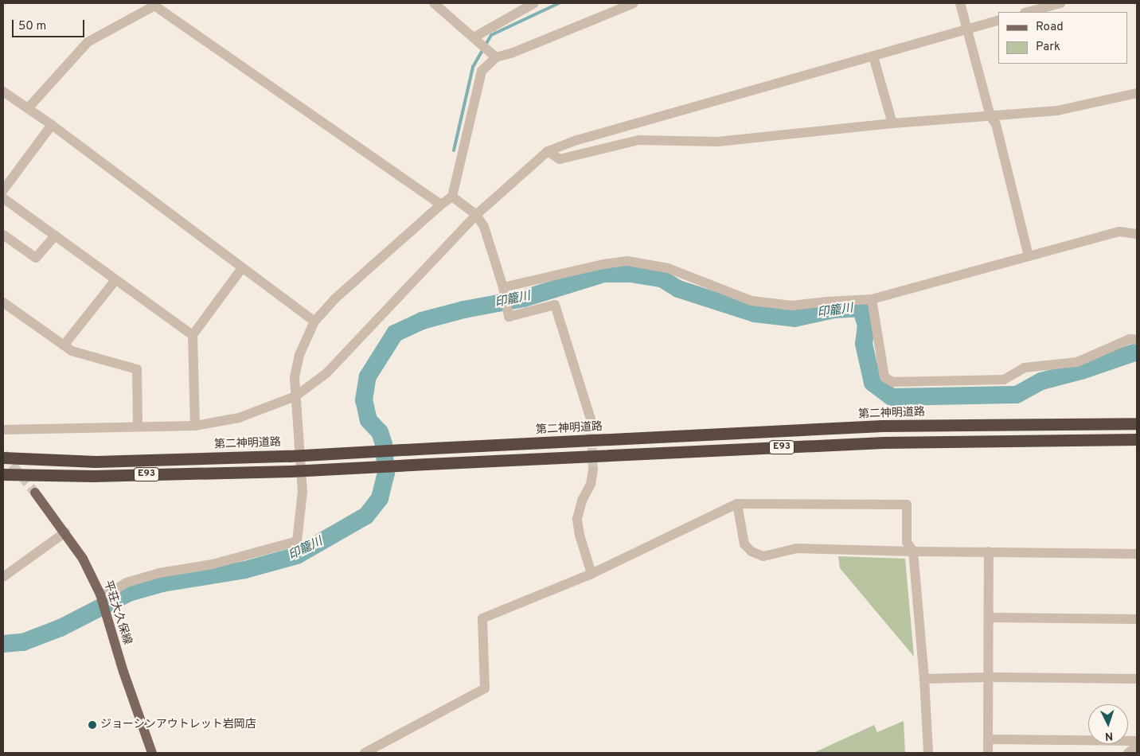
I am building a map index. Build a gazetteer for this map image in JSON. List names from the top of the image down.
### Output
{
  "streets": {
    "highway": ["第二神明道路", "E93"],
    "main road": ["平荘大久保線"]
  },
  "water": ["印籠川"],
  "places": ["ジョーシンアウトレット岩岡店"],
  "legend": ["Road", "Park"],
  "scale_bar": "50 m",
  "north": "bottom"
}
